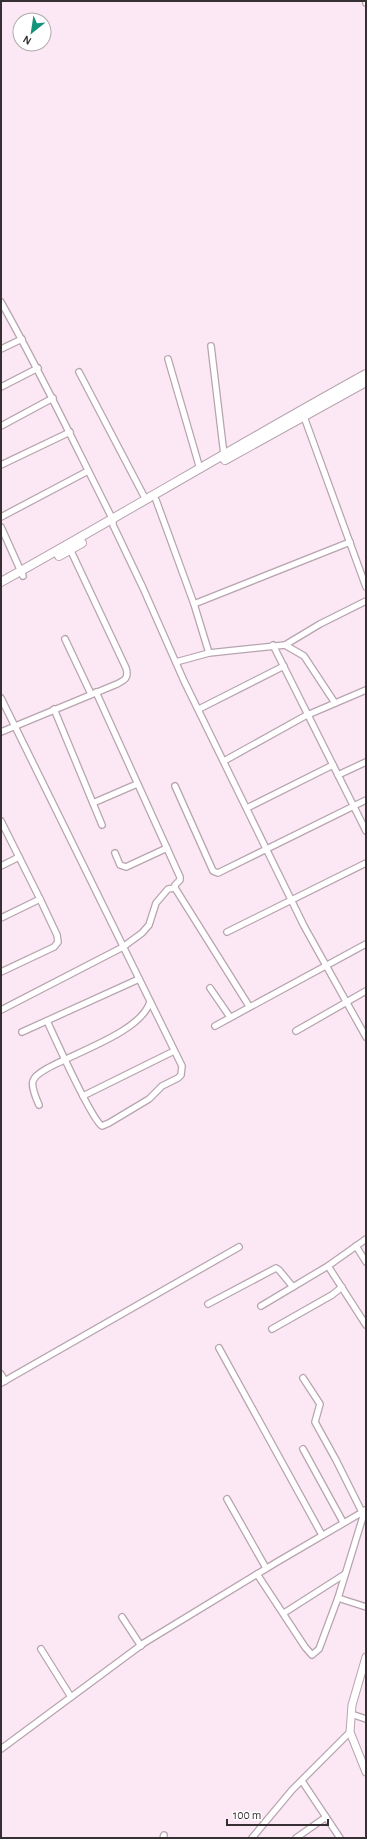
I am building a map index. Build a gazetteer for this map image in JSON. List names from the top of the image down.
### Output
{
  "scale_bar": "100 m",
  "north": "bottom left"
}
